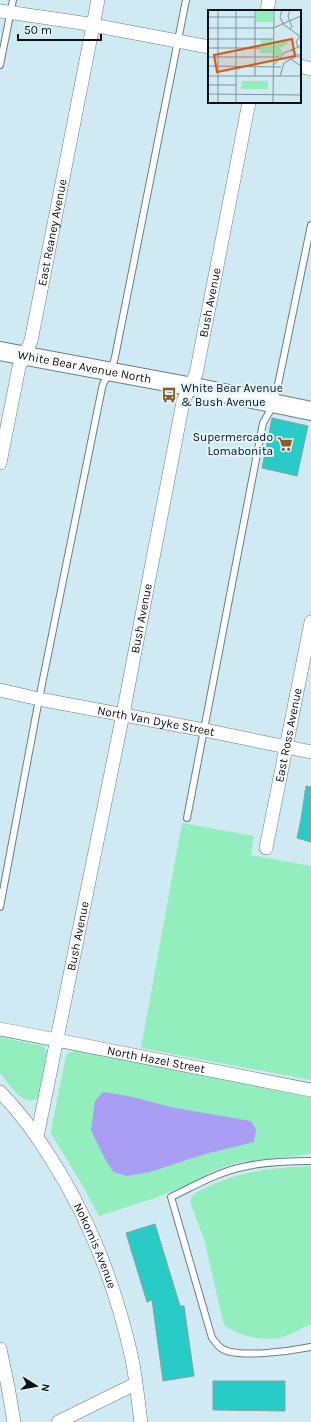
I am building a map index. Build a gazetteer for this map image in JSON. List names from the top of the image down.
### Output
{
  "streets": {
    "main road": ["White Bear Avenue North"],
    "street": [
      "East Reaney Avenue",
      "Bush Avenue",
      "North Van Dyke Street",
      "East Ross Avenue",
      "North Hazel Street",
      "Nokomis Avenue"
    ]
  },
  "crossings": [
    ["East Reaney Avenue", "White Bear Avenue North"],
    ["Bush Avenue", "White Bear Avenue North"],
    ["Bush Avenue", "North Van Dyke Street"],
    ["Bush Avenue", "North Hazel Street"],
    ["Bush Avenue", "Nokomis Avenue"],
    ["North Van Dyke Street", "East Ross Avenue"]
  ],
  "places": {
    "bus stop": ["White Bear Avenue & Bush Avenue"],
    "supermarket": ["Supermercado Lomabonita"]
  },
  "scale_bar": "50 m",
  "north": "right"
}
